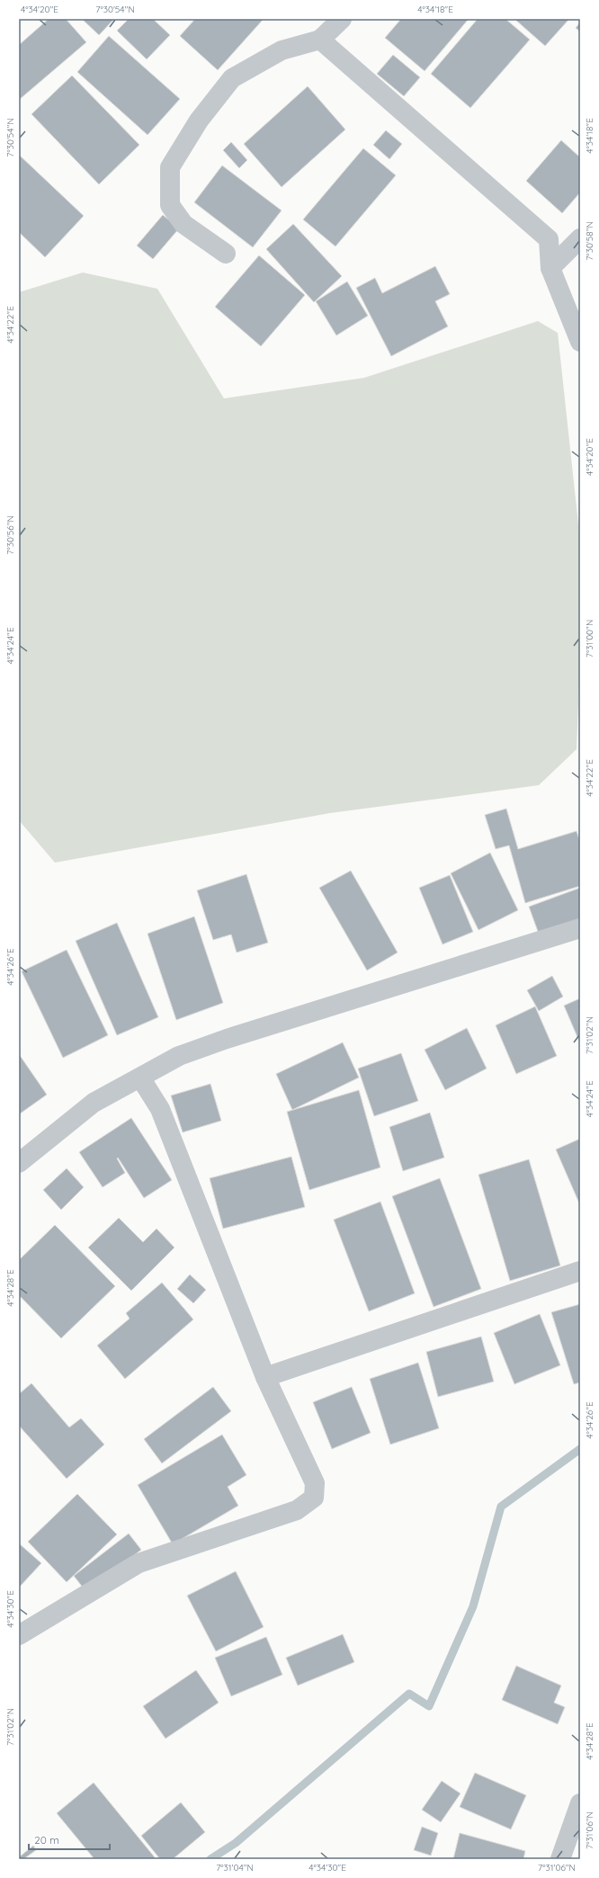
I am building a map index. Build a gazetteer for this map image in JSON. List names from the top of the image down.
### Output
{
  "scale_bar": "20 m",
  "coordinates": [
    "4°34'20\"E",
    "7°30'54\"N",
    "4°34'18\"E",
    "7°30'58\"N",
    "4°34'22\"E",
    "7°30'56\"N",
    "7°31'00\"N",
    "4°34'24\"E",
    "4°34'26\"E",
    "7°31'02\"N",
    "4°34'28\"E",
    "4°34'30\"E",
    "7°31'06\"N",
    "7°31'04\"N"
  ]
}
